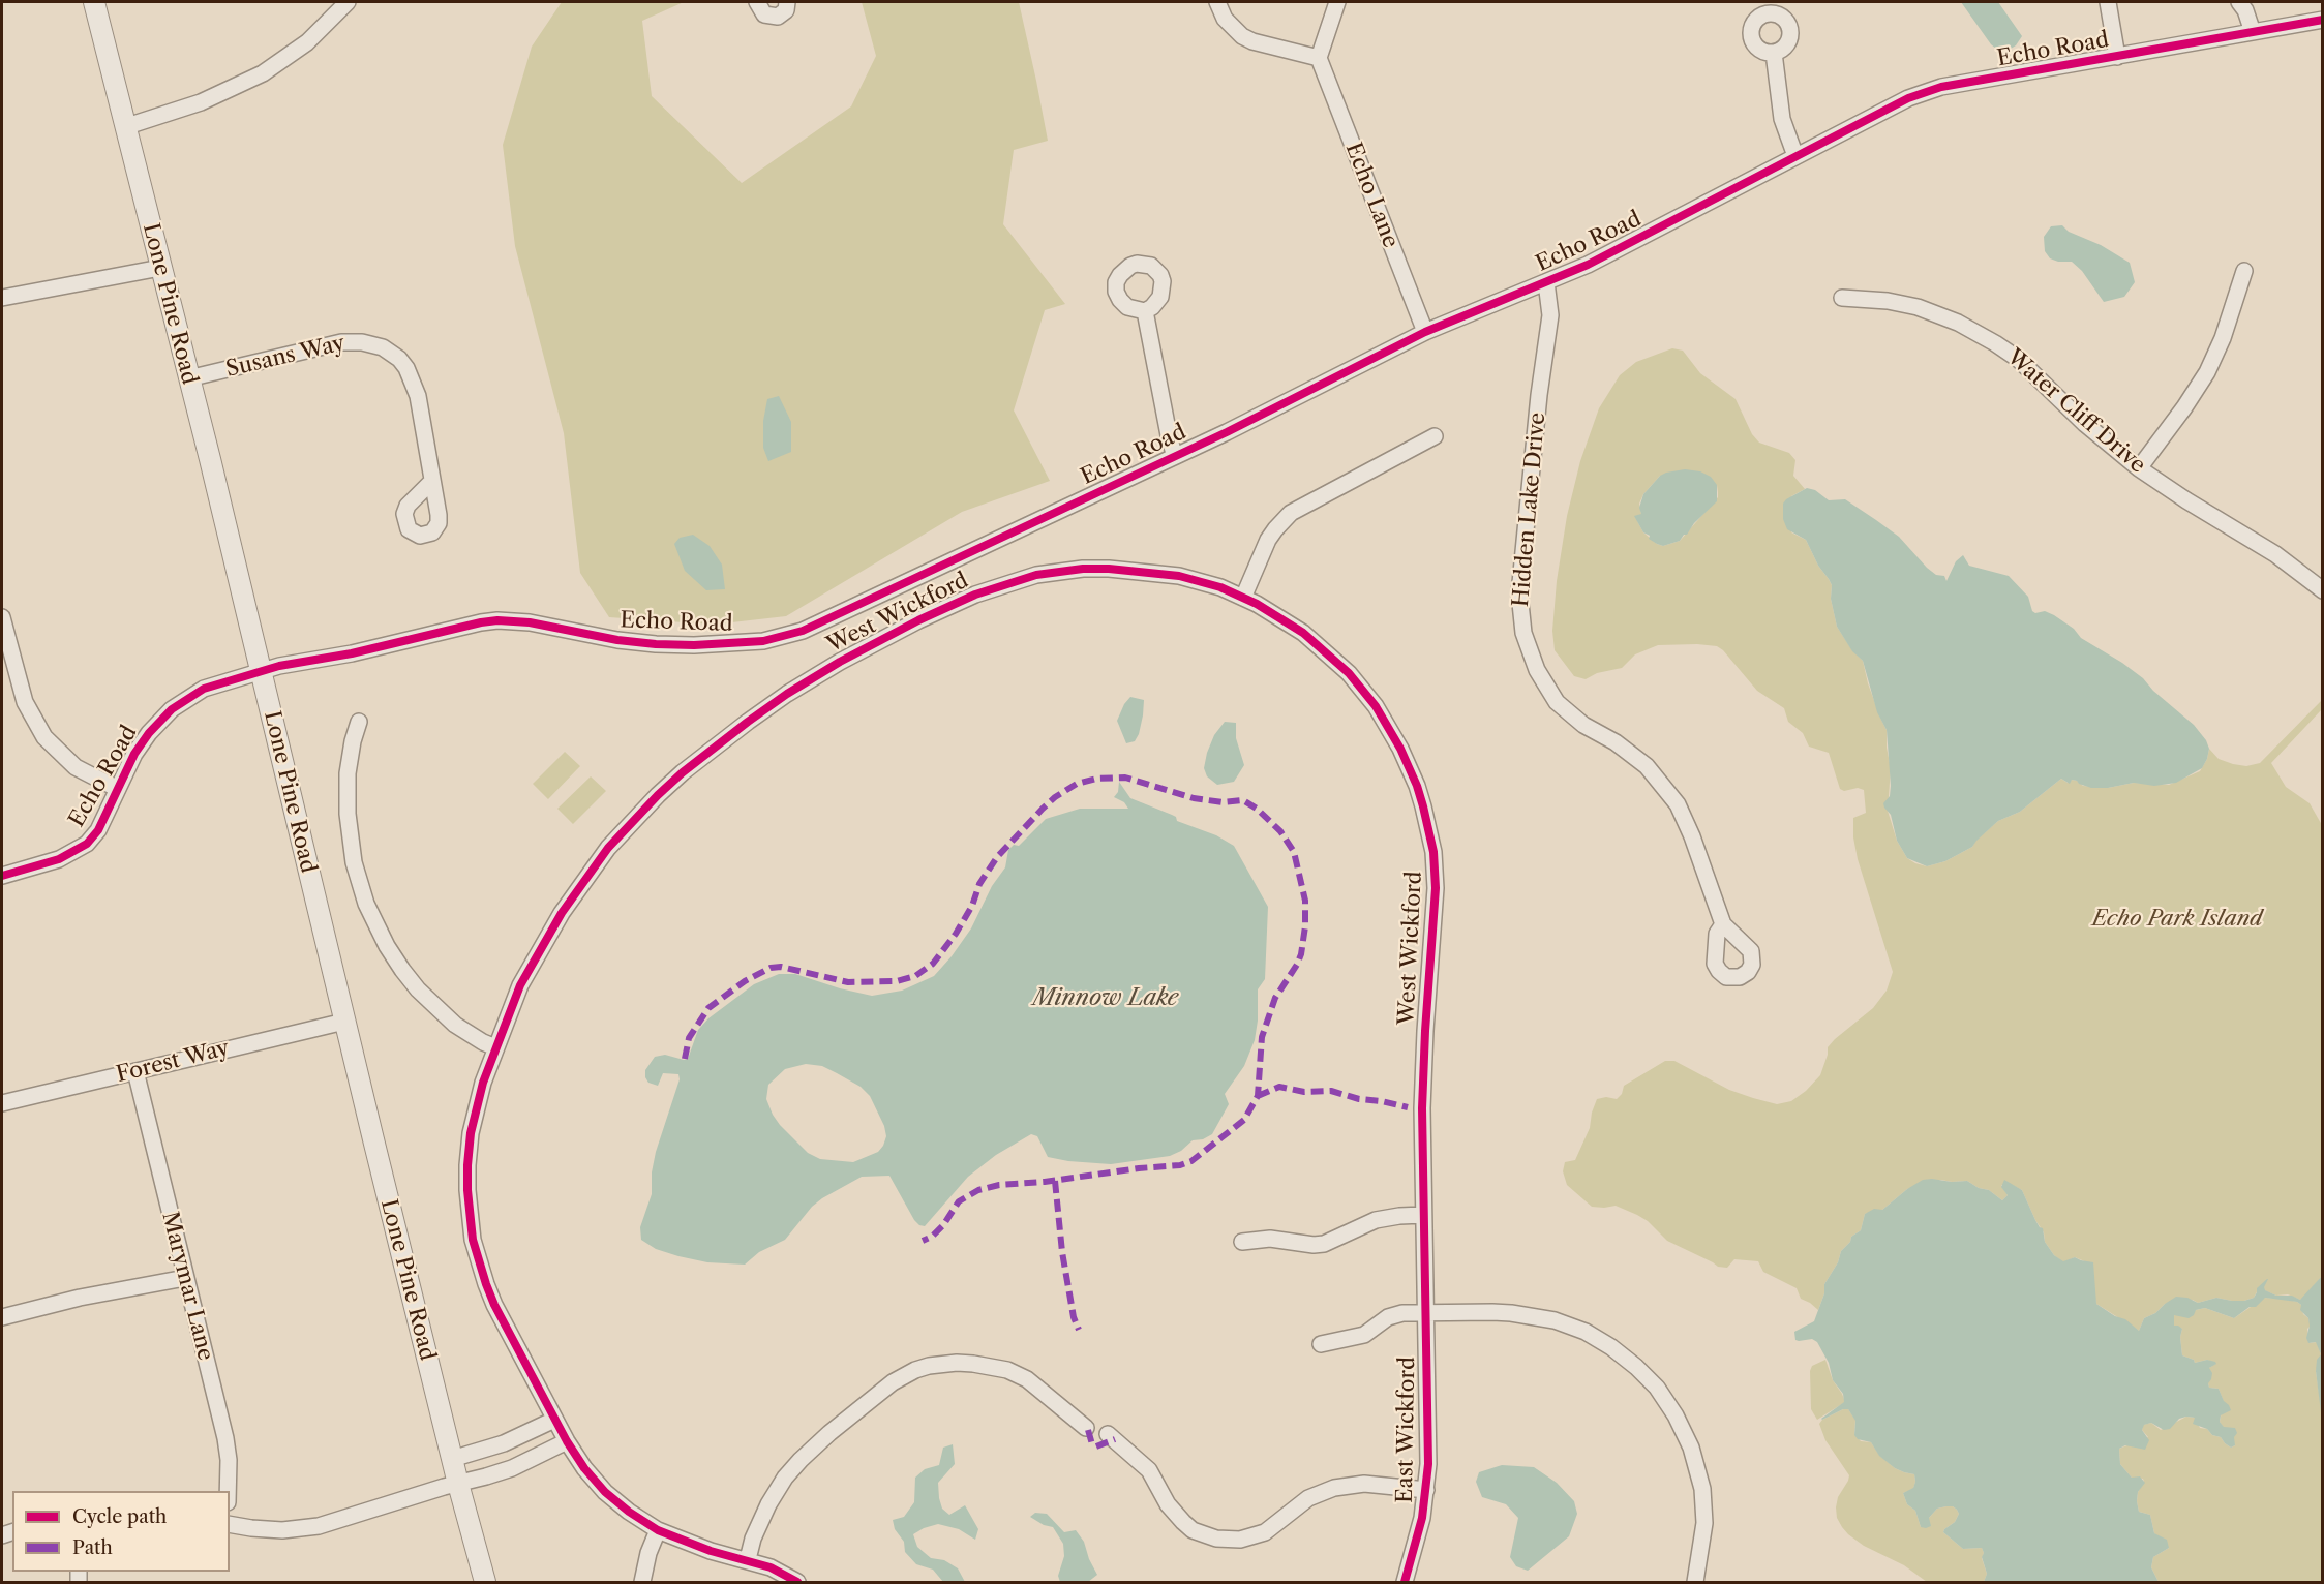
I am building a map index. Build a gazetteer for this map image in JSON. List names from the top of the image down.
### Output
{
  "streets": {
    "street": [
      "Echo Road",
      "Echo Lane",
      "Lone Pine Road",
      "Susans Way",
      "Water Cliff Drive",
      "Hidden Lake Drive",
      "West Wickford",
      "Forest Way",
      "Marymar Lane",
      "East Wickford"
    ]
  },
  "crossings": [
    ["Echo Road", "Echo Lane"],
    ["Echo Road", "Lone Pine Road"],
    ["Echo Road", "Hidden Lake Drive"],
    ["Lone Pine Road", "Susans Way"],
    ["Lone Pine Road", "Forest Way"],
    ["West Wickford", "East Wickford"],
    ["Forest Way", "Marymar Lane"]
  ],
  "water": ["Minnow Lake"],
  "parks": ["Echo Park Island"],
  "legend": ["Cycle path", "Path"]
}
